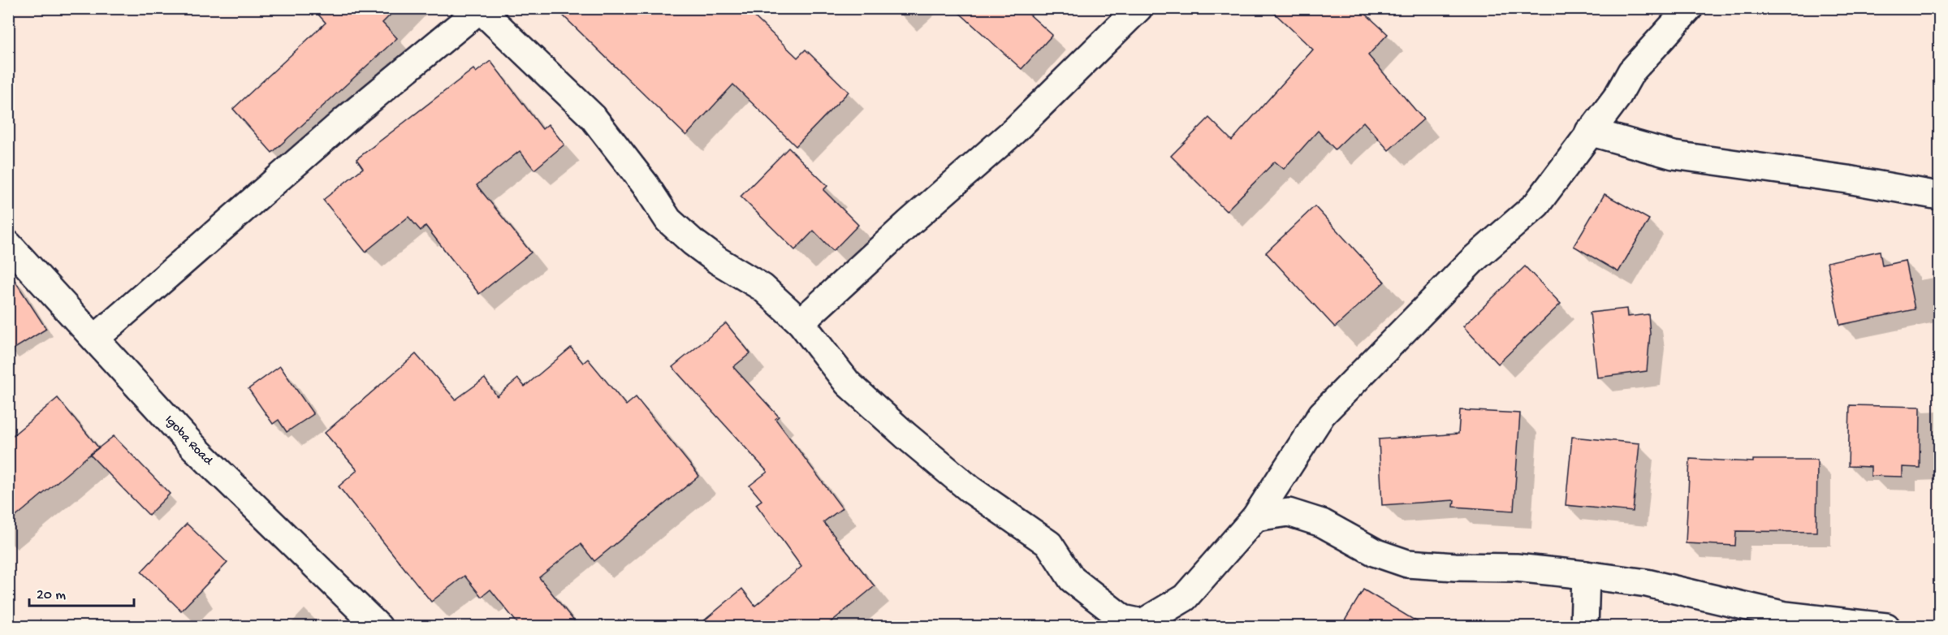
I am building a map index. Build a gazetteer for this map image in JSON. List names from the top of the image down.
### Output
{
  "streets": {
    "street": ["Igoba Road"]
  },
  "scale_bar": "20 m"
}
